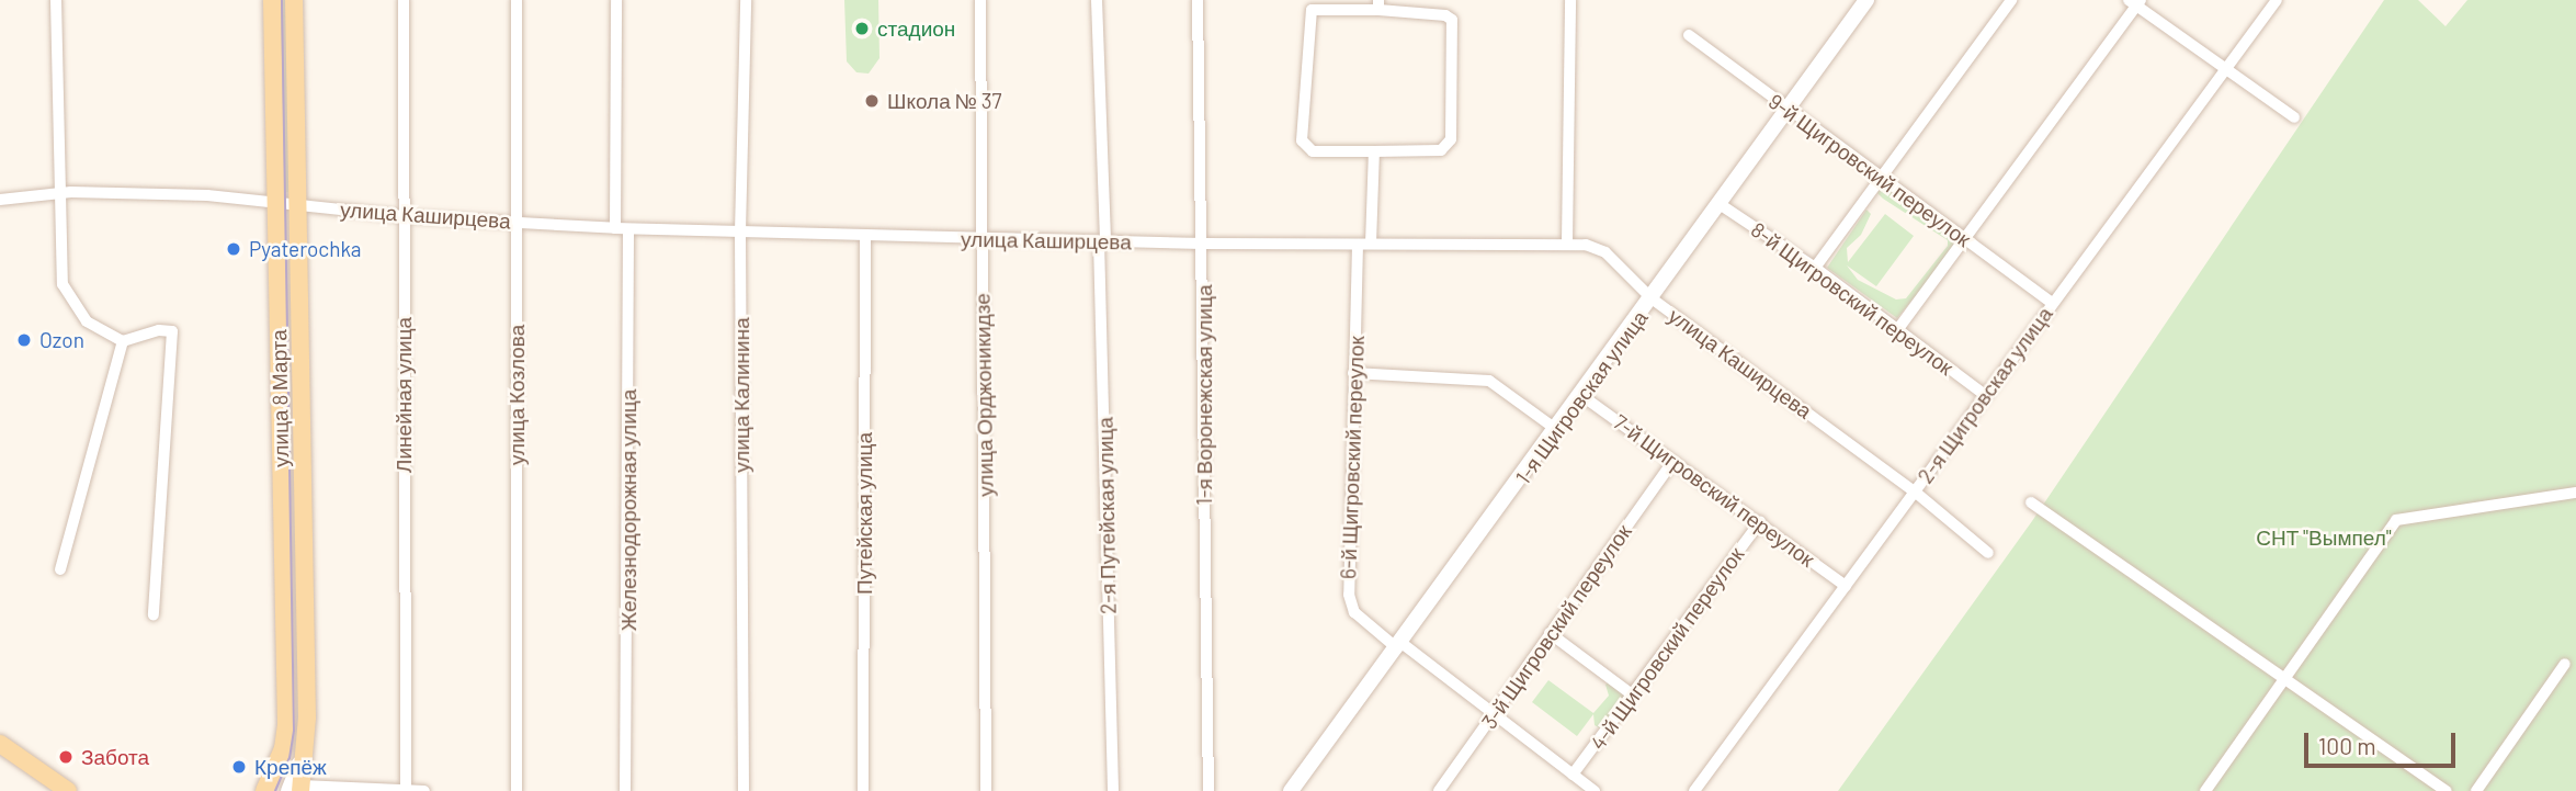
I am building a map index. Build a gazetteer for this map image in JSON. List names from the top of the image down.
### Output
{
  "streets": {
    "main road": ["улица 8 Марта"],
    "street": [
      "9-й Щигровский переулок",
      "улица Каширцева",
      "8-й Щигровский переулок",
      "Линейная улица",
      "улица Козлова",
      "улица Калинина",
      "улица Орджоникидзе",
      "1-я Воронежская улица",
      "2-я Щигровская улица",
      "1-я Щигровская улица",
      "6-й Щигровский переулок",
      "7-й Щигровский переулок",
      "Железнодорожная улица",
      "Путейская улица",
      "2-я Путейская улица",
      "3-й Щигровский переулок",
      "4-й Щигровский переулок"
    ]
  },
  "crossings": [
    ["9-й Щигровский переулок", "2-я Щигровская улица"],
    ["9-й Щигровский переулок", "1-я Щигровская улица"],
    ["улица Каширцева", "Линейная улица"],
    ["улица Каширцева", "улица Козлова"],
    ["улица Каширцева", "улица Калинина"],
    ["улица Каширцева", "улица Орджоникидзе"],
    ["улица Каширцева", "1-я Воронежская улица"],
    ["улица Каширцева", "2-я Щигровская улица"],
    ["улица Каширцева", "1-я Щигровская улица"],
    ["улица Каширцева", "улица 8 Марта"],
    ["улица Каширцева", "6-й Щигровский переулок"],
    ["улица Каширцева", "Железнодорожная улица"],
    ["улица Каширцева", "Путейская улица"],
    ["улица Каширцева", "2-я Путейская улица"],
    ["8-й Щигровский переулок", "2-я Щигровская улица"],
    ["8-й Щигровский переулок", "1-я Щигровская улица"],
    ["2-я Щигровская улица", "7-й Щигровский переулок"],
    ["1-я Щигровская улица", "6-й Щигровский переулок"],
    ["1-я Щигровская улица", "7-й Щигровский переулок"],
    ["6-й Щигровский переулок", "3-й Щигровский переулок"],
    ["6-й Щигровский переулок", "4-й Щигровский переулок"],
    ["7-й Щигровский переулок", "3-й Щигровский переулок"],
    ["7-й Щигровский переулок", "4-й Щигровский переулок"]
  ],
  "parks": ["СНТ \"Вымпел\""],
  "places": [
    "стадион",
    "Школа № 37",
    "Pyaterochka",
    "Ozon",
    "Забота",
    "Крепёж"
  ],
  "scale_bar": "100 m"
}
